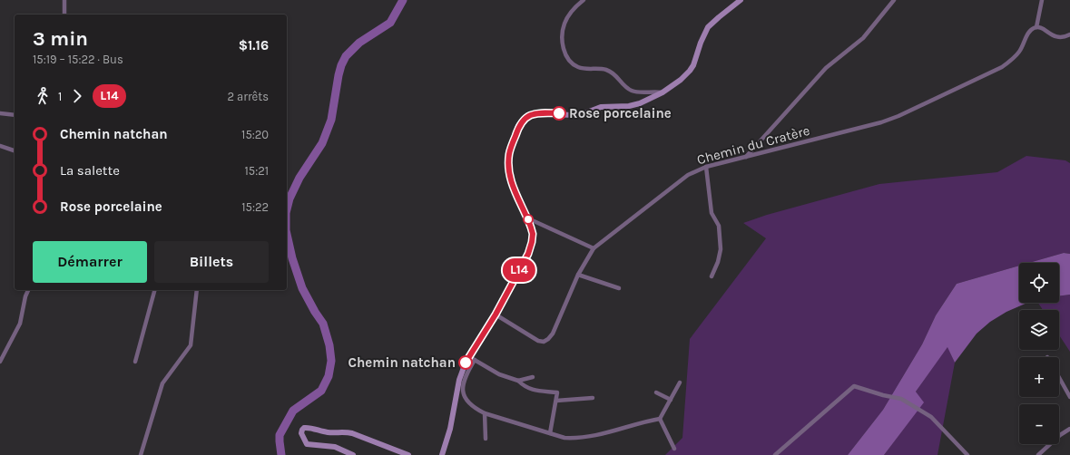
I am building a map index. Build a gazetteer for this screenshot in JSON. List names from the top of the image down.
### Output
{
  "streets": {
    "street": ["Chemin du Cratère"]
  },
  "places": ["Rose porcelaine", "Chemin natchan"],
  "lines": ["bus line L14"],
  "page": {
    "on_map": "L14",
    "heading": ["3 min", "15:19 – 15:22 · Bus", "$1.16"],
    "legs": ["1", "L14", "2 arrêts"],
    "list": [
      {
        "name": "Chemin natchan",
        "value": "15:20"
      },
      {
        "name": "La salette",
        "value": "15:21"
      },
      {
        "name": "Rose porcelaine",
        "value": "15:22"
      }
    ],
    "buttons": ["Démarrer", "Billets"],
    "map_buttons": ["+", "−"]
  }
}
